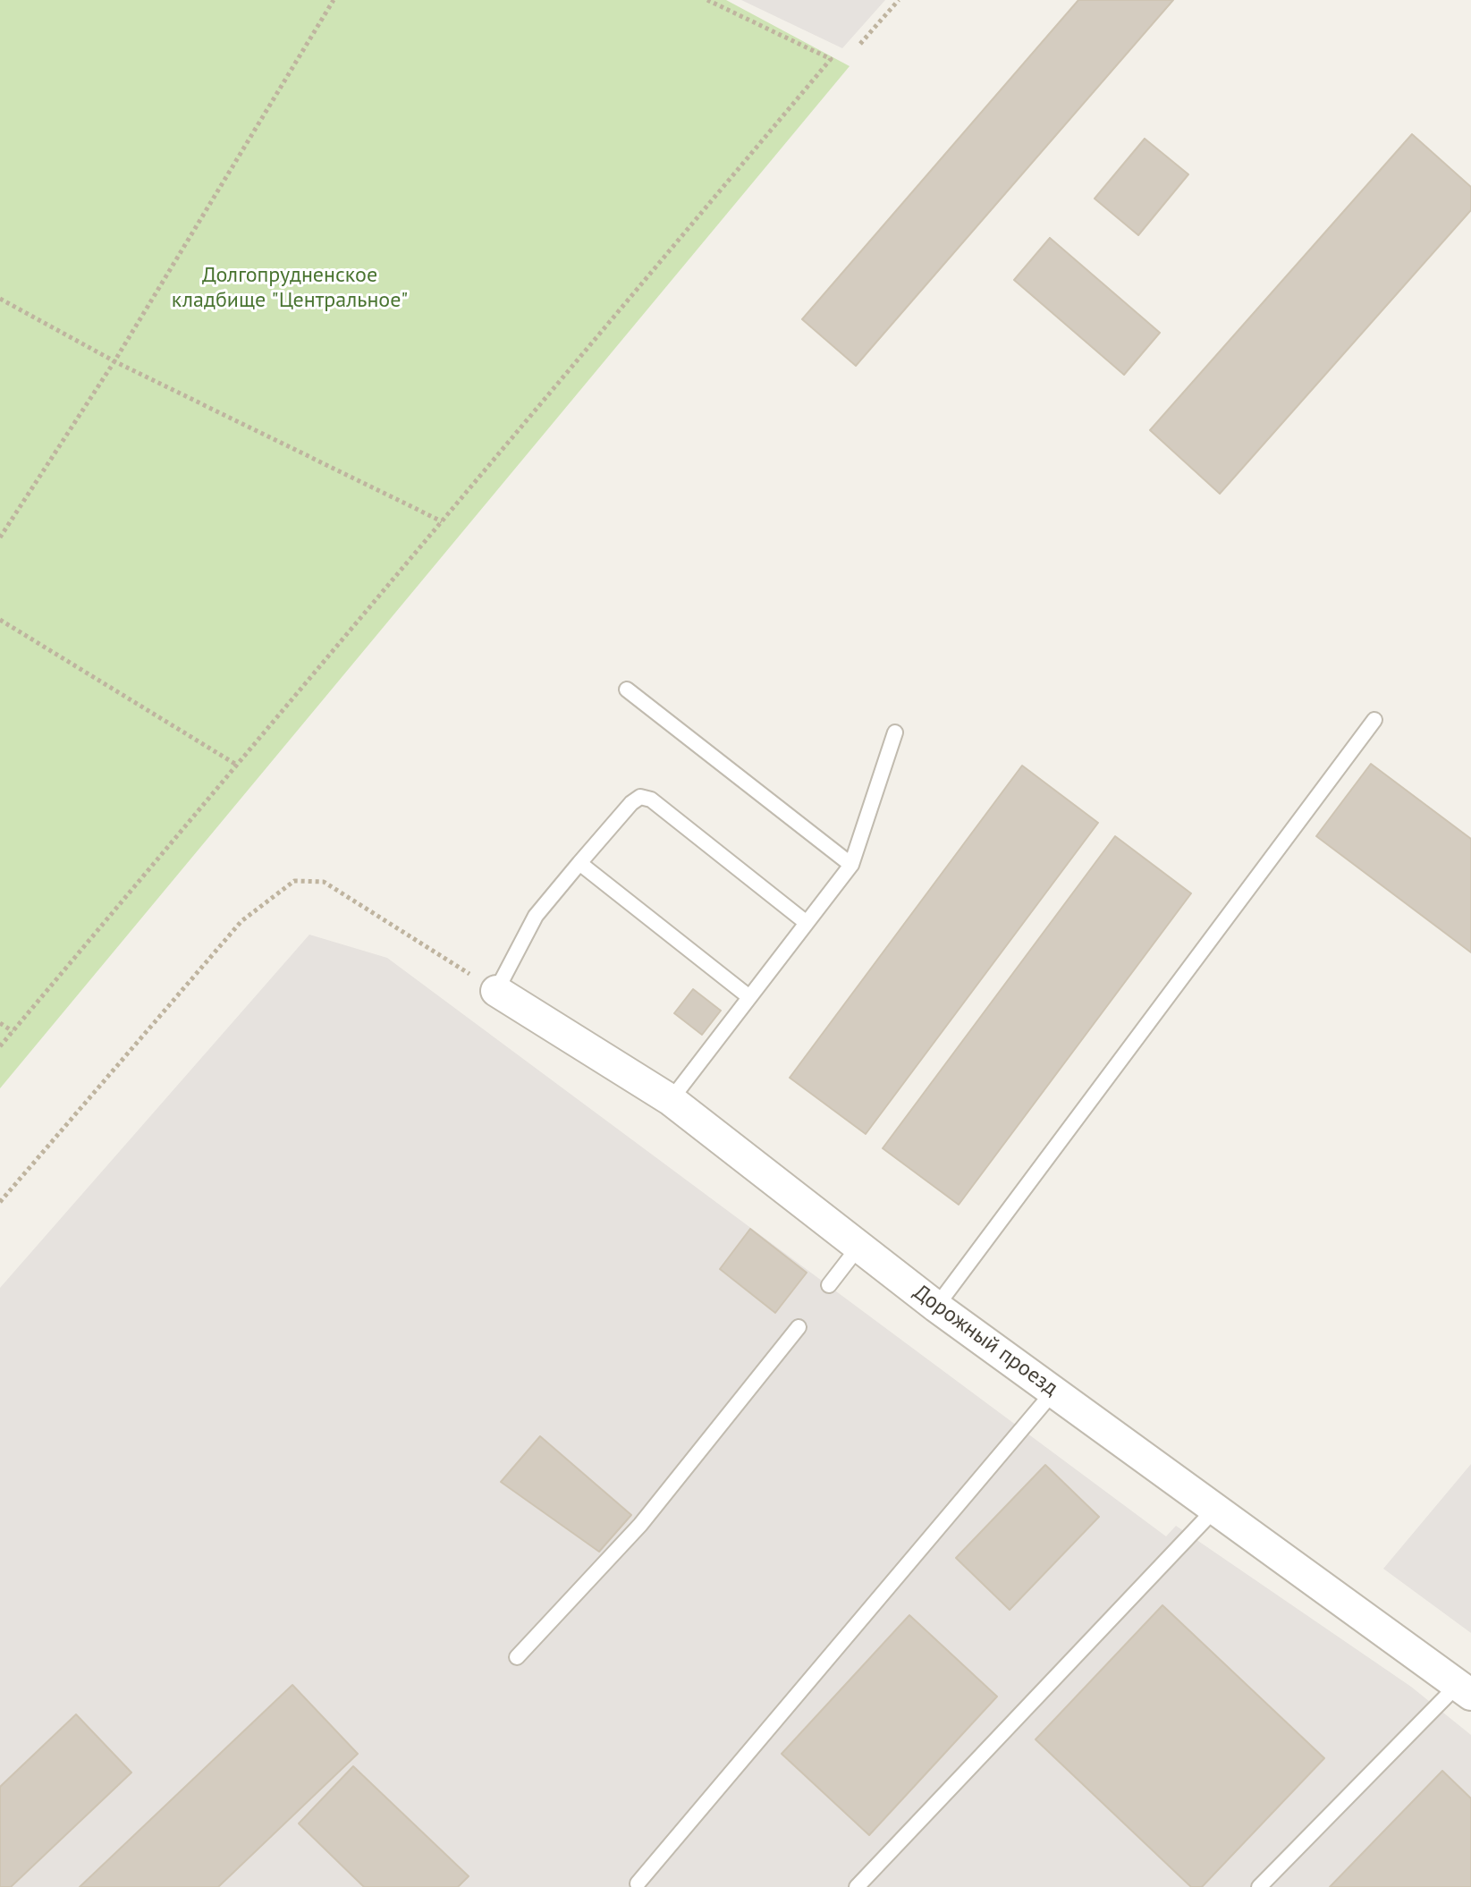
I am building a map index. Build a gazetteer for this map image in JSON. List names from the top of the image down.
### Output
{
  "streets": {
    "street": ["Дорожный проезд"]
  },
  "parks": ["Долгопрудненское кладбище \"Центральное\""]
}
